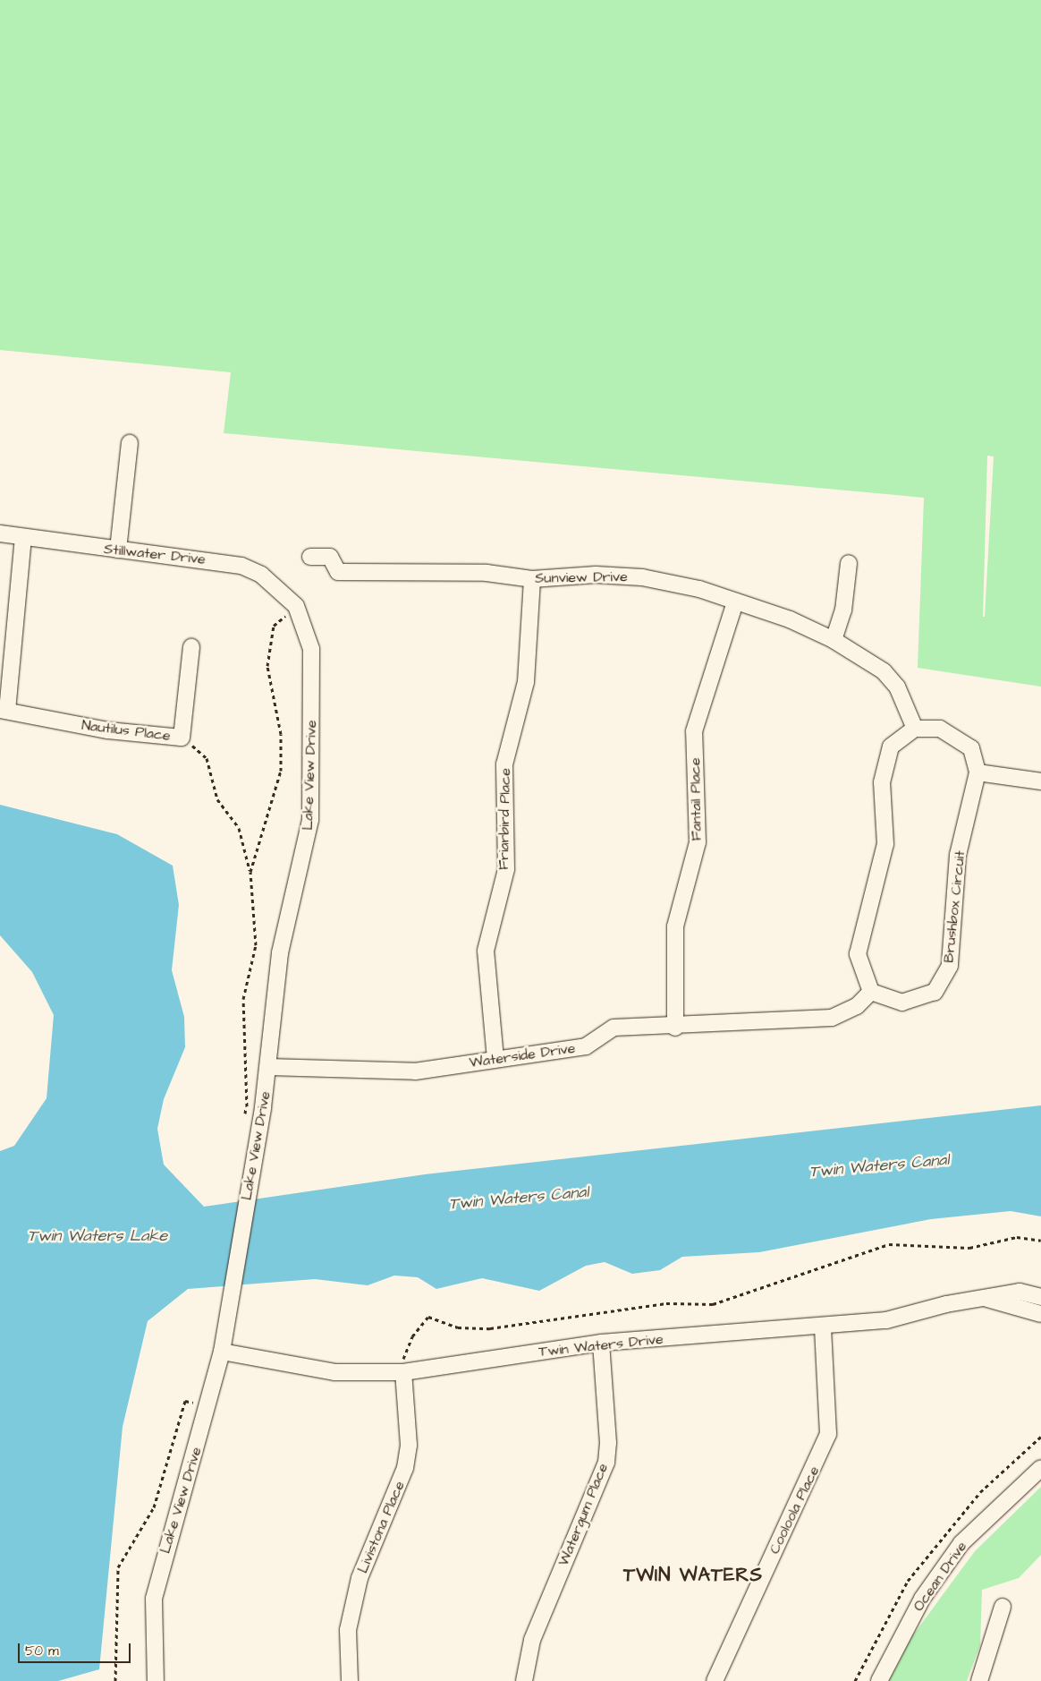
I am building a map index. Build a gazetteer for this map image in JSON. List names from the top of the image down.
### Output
{
  "streets": {
    "street": [
      "Stillwater Drive",
      "Sunview Drive",
      "Nautilus Place",
      "Lake View Drive",
      "Fantail Place",
      "Friarbird Place",
      "Brushbox Circuit",
      "Waterside Drive",
      "Twin Waters Drive",
      "Cooloola Place",
      "Watergum Place",
      "Livistona Place",
      "Ocean Drive"
    ]
  },
  "crossings": [
    ["Stillwater Drive", "Nautilus Place"],
    ["Stillwater Drive", "Lake View Drive"],
    ["Sunview Drive", "Fantail Place"],
    ["Sunview Drive", "Friarbird Place"],
    ["Sunview Drive", "Brushbox Circuit"],
    ["Lake View Drive", "Waterside Drive"],
    ["Lake View Drive", "Twin Waters Drive"],
    ["Fantail Place", "Waterside Drive"],
    ["Friarbird Place", "Waterside Drive"],
    ["Brushbox Circuit", "Waterside Drive"],
    ["Twin Waters Drive", "Cooloola Place"],
    ["Twin Waters Drive", "Watergum Place"],
    ["Twin Waters Drive", "Livistona Place"]
  ],
  "districts": ["TWIN WATERS"],
  "water": ["Twin Waters Canal", "Twin Waters Lake"],
  "scale_bar": "50 m"
}
